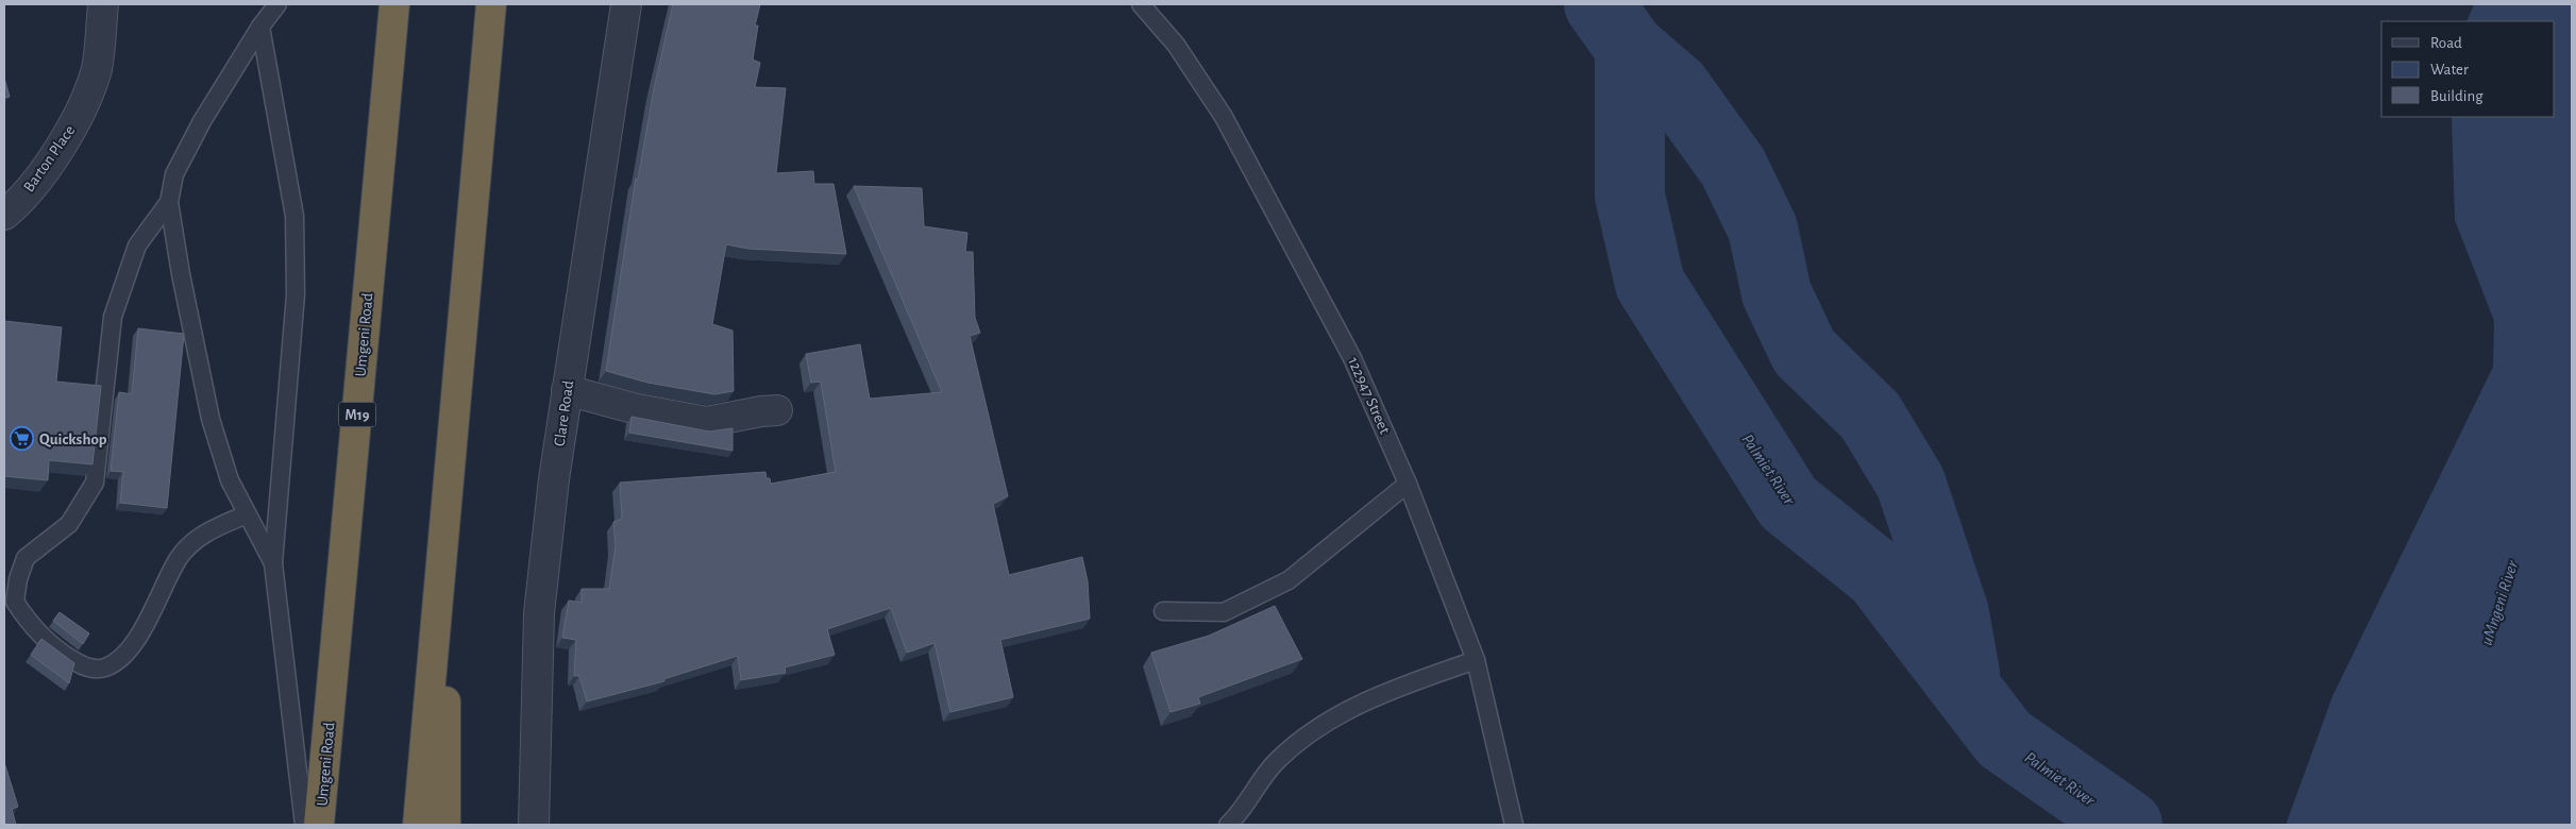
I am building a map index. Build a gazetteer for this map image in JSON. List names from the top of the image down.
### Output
{
  "streets": {
    "highway": ["Umgeni Road", "M19"],
    "street": ["Barton Place", "Clare Road"],
    "lane": ["122947 Street"]
  },
  "water": ["Palmiet River", "uMngeni River"],
  "places": {
    "supermarket": ["Quickshop"]
  },
  "legend": ["Road", "Water", "Building"]
}
